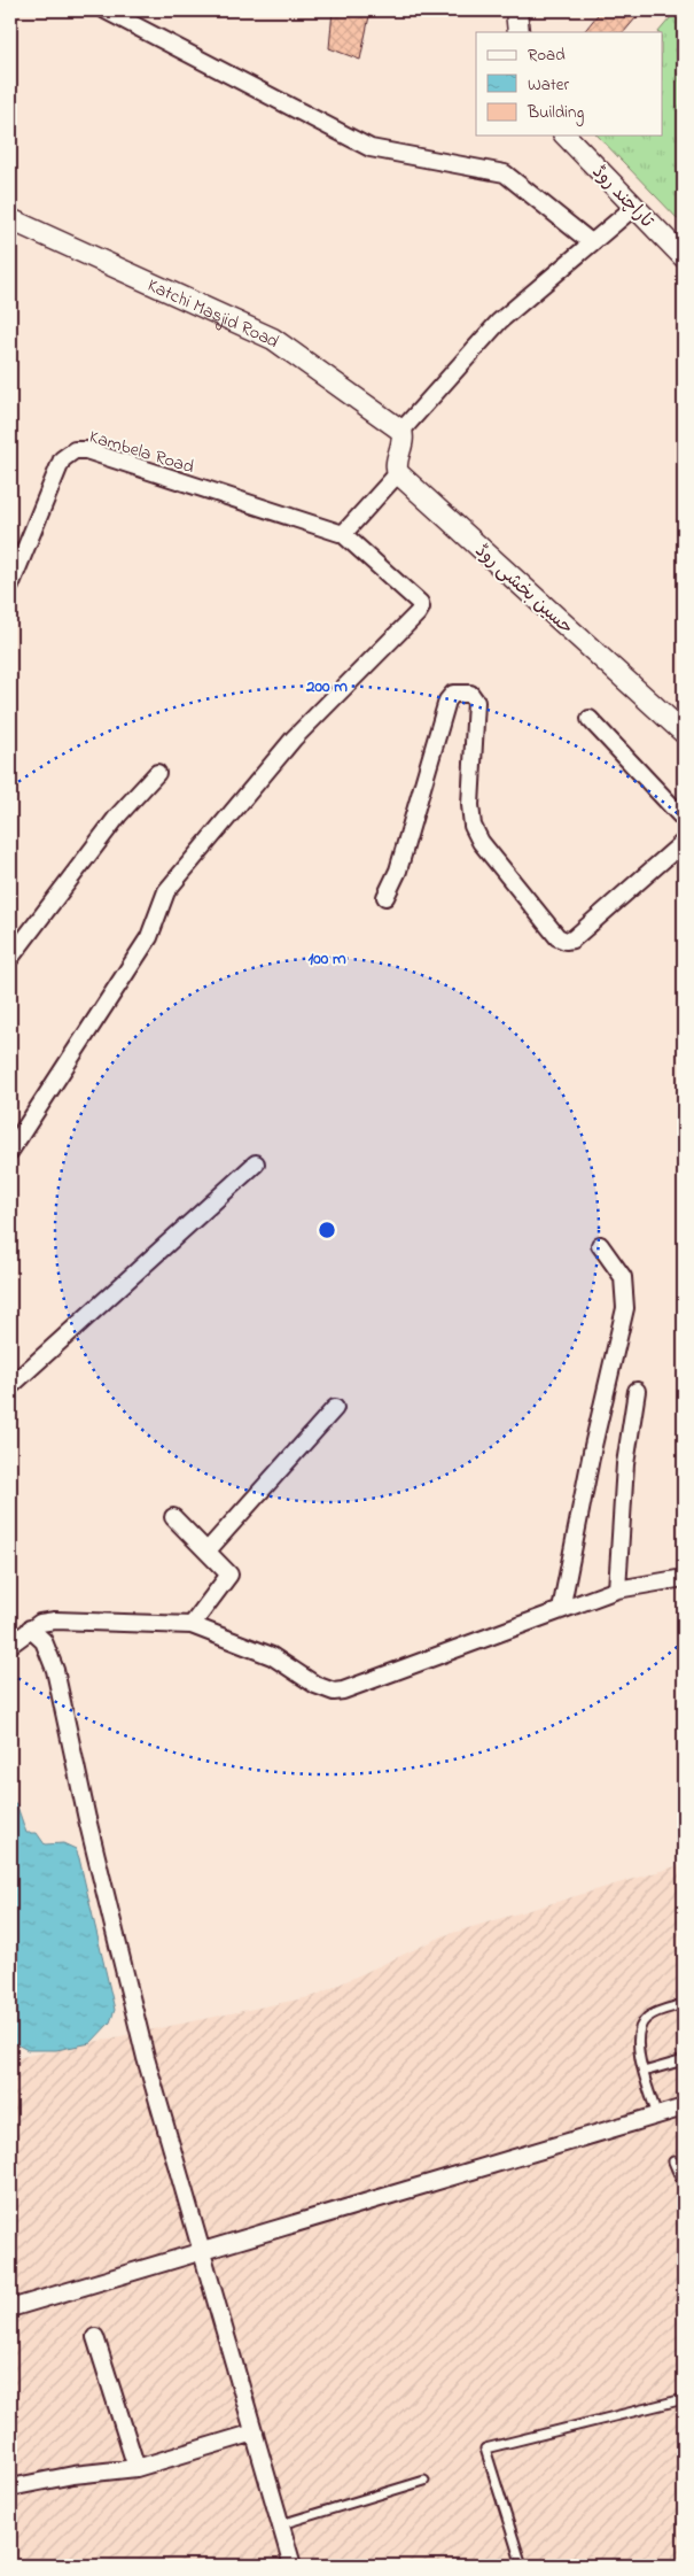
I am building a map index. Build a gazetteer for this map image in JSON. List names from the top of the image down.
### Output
{
  "streets": {
    "street": [
      "تاراچند روڈ",
      "Katchi Masjid Road",
      "Kambela Road",
      "حسین بخشی روڈ"
    ]
  },
  "legend": ["Road", "Water", "Building"],
  "rings": ["200 m", "100 m"]
}
